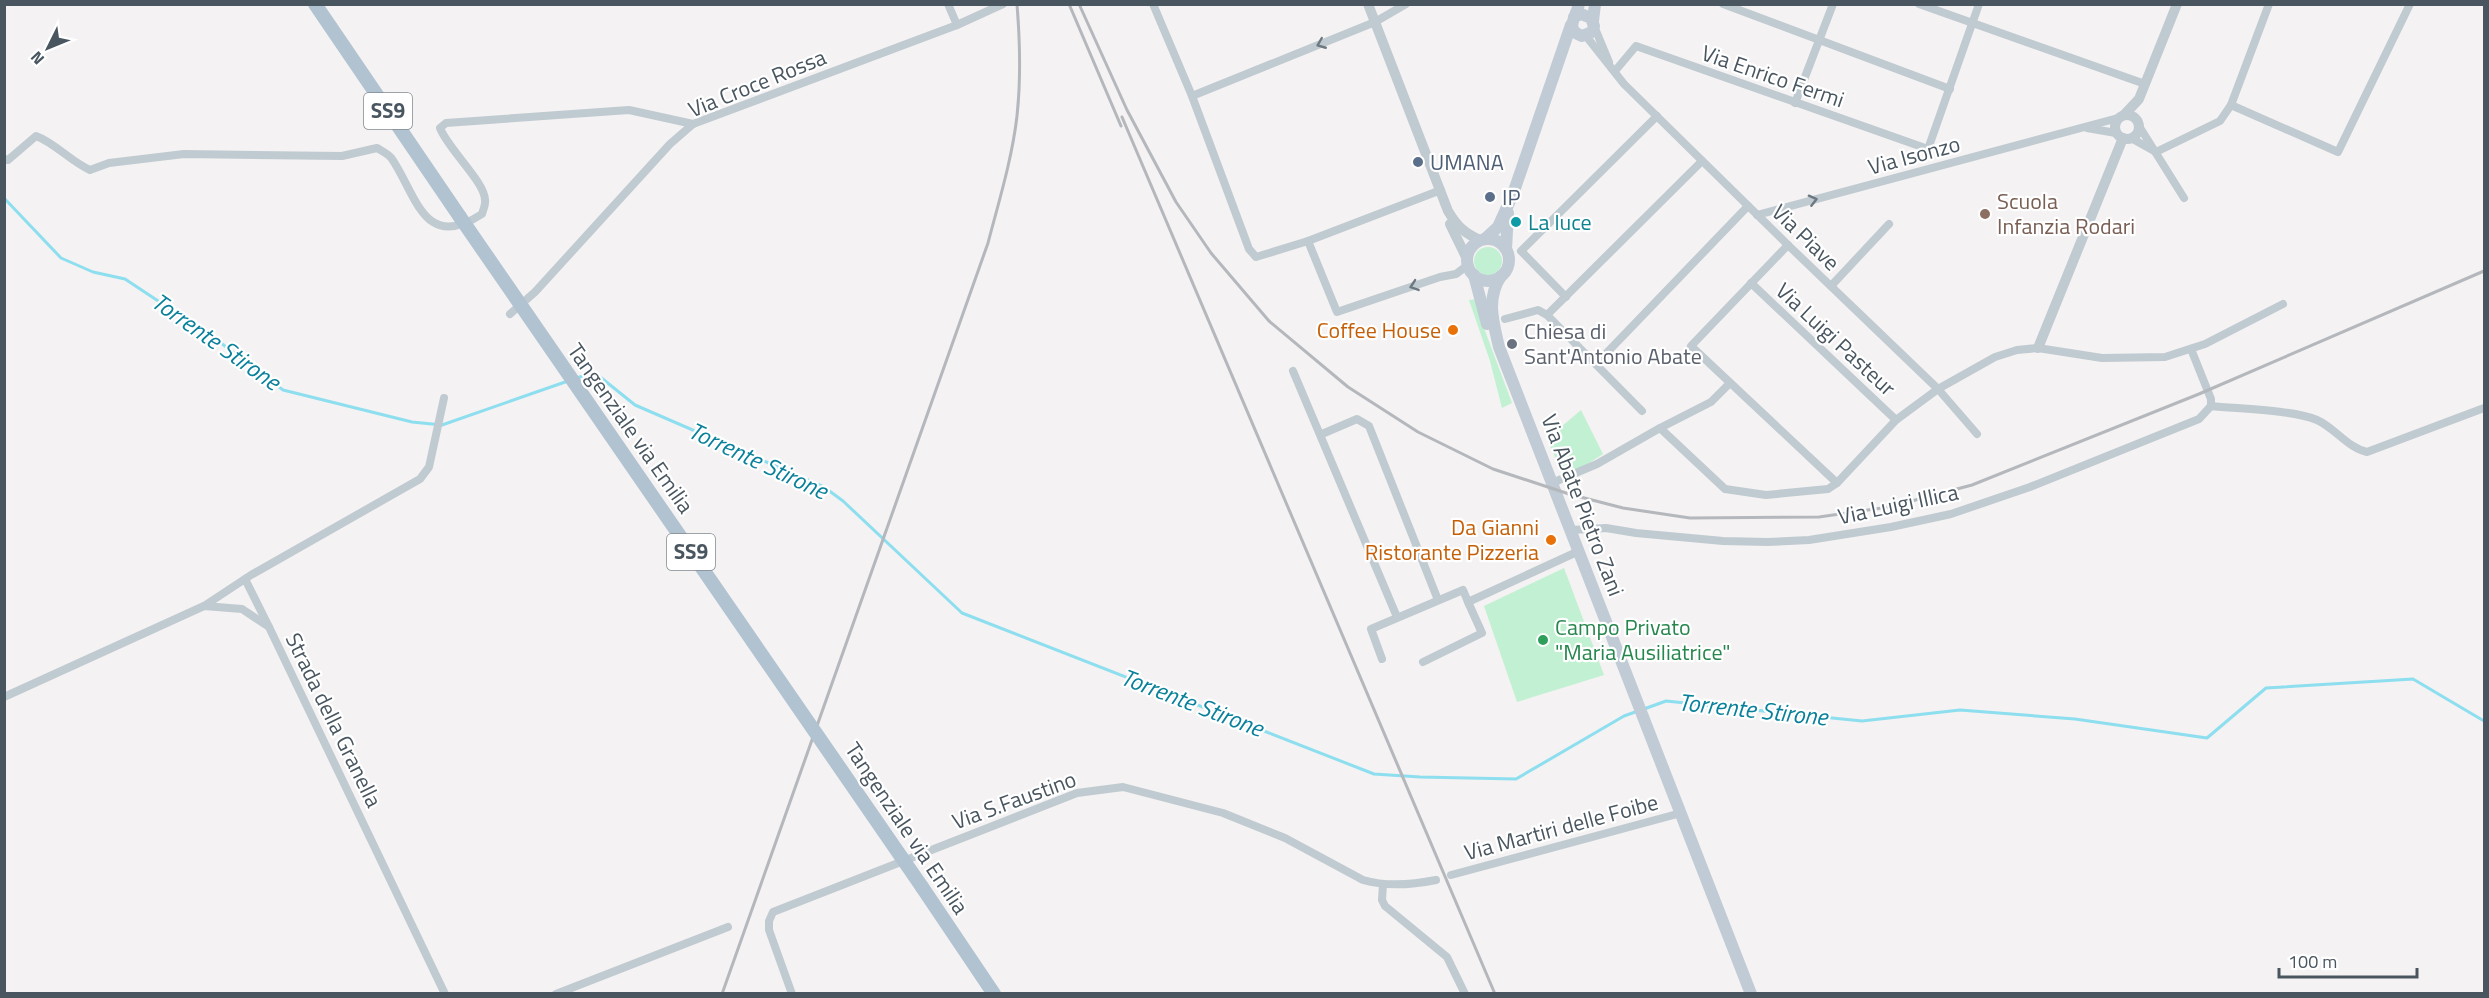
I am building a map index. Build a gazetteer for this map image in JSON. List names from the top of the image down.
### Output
{
  "streets": {
    "main road": ["SS9", "Tangenziale via Emilia", "Via Abate Pietro Zani"],
    "street": [
      "Via Enrico Fermi",
      "Via Croce Rossa",
      "Via Isonzo",
      "Via Piave",
      "Via Luigi Pasteur",
      "Via Luigi Illica",
      "Strada della Granella",
      "Via S.Faustino",
      "Via Martiri delle Foibe"
    ]
  },
  "crossings": [
    ["Via Enrico Fermi", "Via Piave"],
    ["Via Isonzo", "Via Piave"],
    ["Via Luigi Illica", "Via Abate Pietro Zani"],
    ["Via Abate Pietro Zani", "Via Martiri delle Foibe"]
  ],
  "one_way": ["Via Isonzo"],
  "water": ["Torrente Stirone"],
  "places": [
    "UMANA",
    "IP",
    "Scuola Infanzia Rodari",
    "La luce",
    "Coffee House",
    "Chiesa di Sant'Antonio Abate",
    "Da Gianni Ristorante Pizzeria",
    "Campo Privato \"Maria Ausiliatrice\""
  ],
  "scale_bar": "100 m",
  "north": "bottom left"
}
